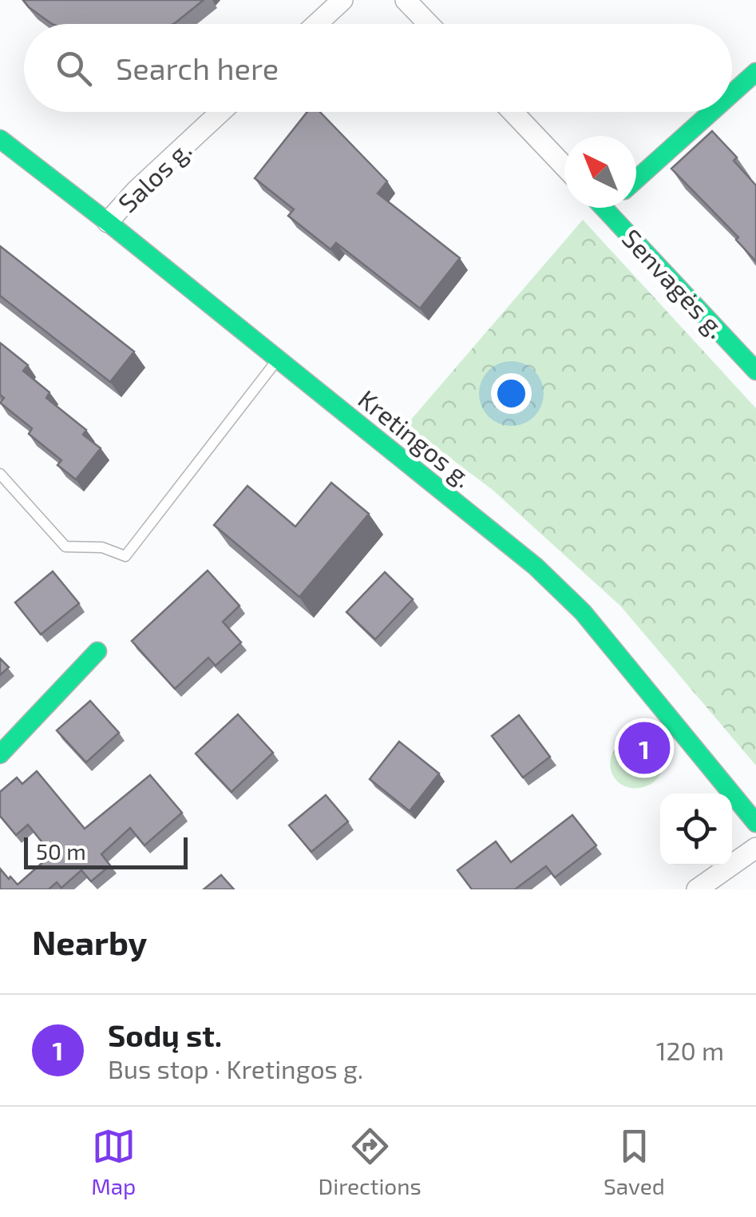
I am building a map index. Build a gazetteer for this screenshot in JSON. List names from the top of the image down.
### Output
{
  "streets": {
    "street": ["Salos g.", "Senvagės g.", "Kretingos g."]
  },
  "crossings": [
    ["Salos g.", "Kretingos g."]
  ],
  "scale_bar": "50 m",
  "north": "top left",
  "page": {
    "search": "Search here",
    "pins": "1",
    "scale": "50 m",
    "heading": "Nearby",
    "list": [
      {
        "mark": "1",
        "name": "Sodų st.",
        "note": "Bus stop · Kretingos g.",
        "value": "120 m"
      }
    ],
    "nav": ["Map", "Directions", "Saved"]
  }
}
